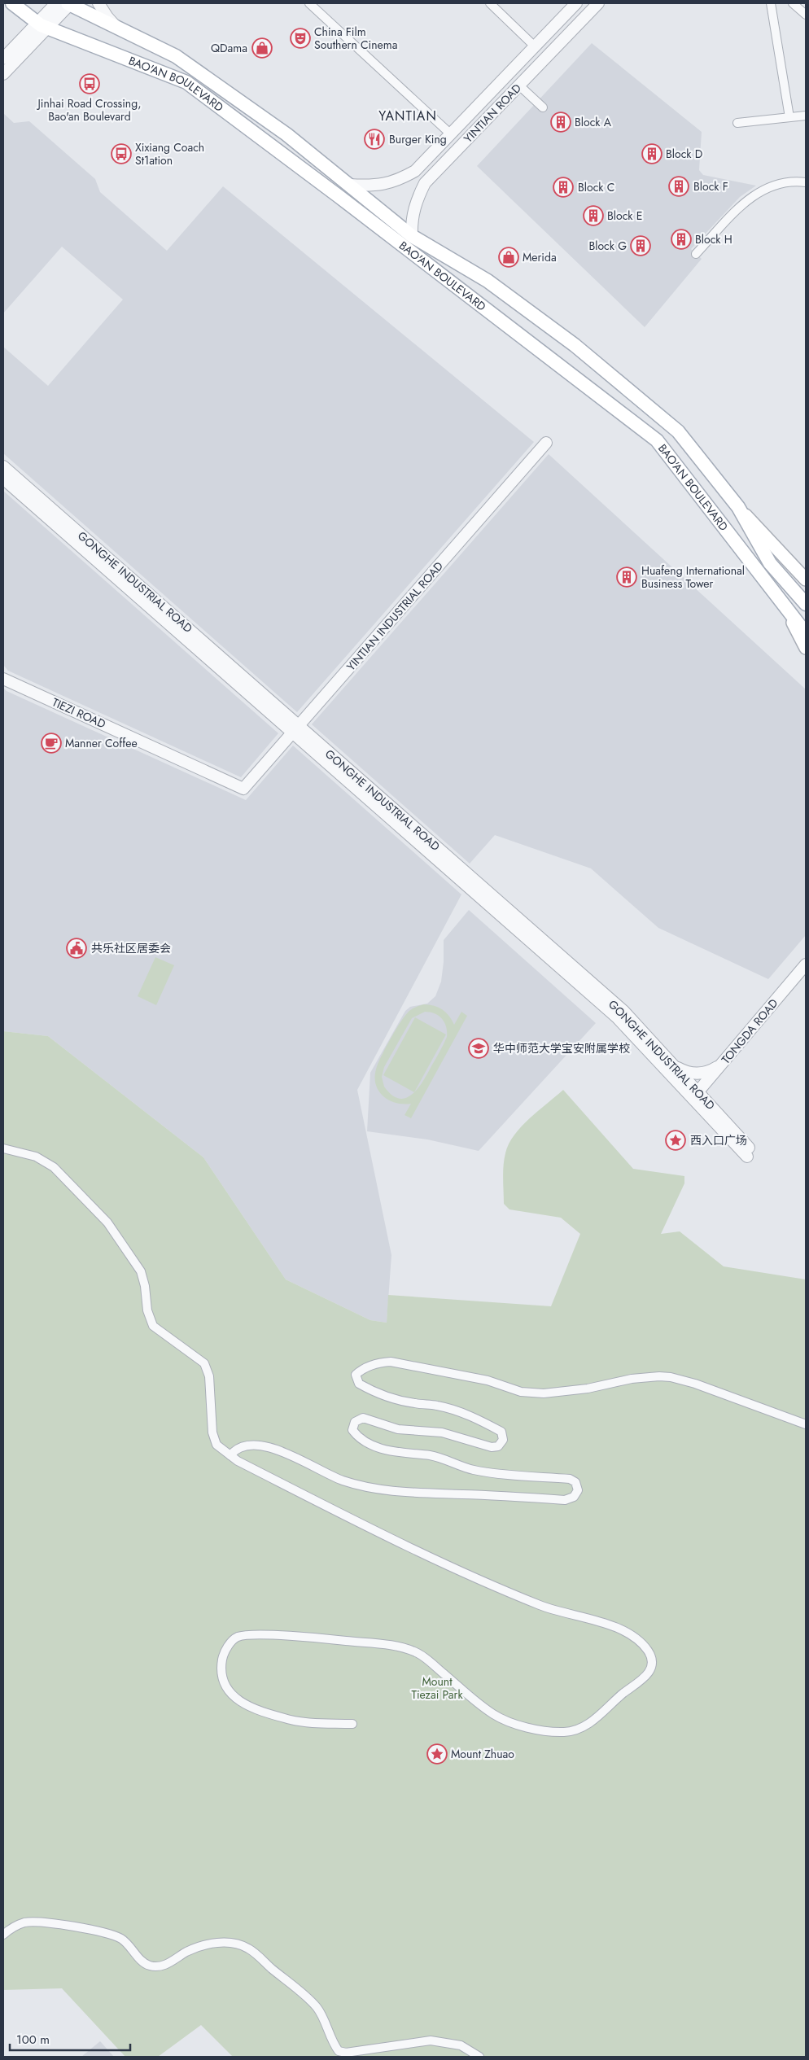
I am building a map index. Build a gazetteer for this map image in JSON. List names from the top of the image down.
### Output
{
  "streets": {
    "main road": ["BAO'AN BOULEVARD"],
    "street": [
      "YINTIAN ROAD",
      "GONGHE INDUSTRIAL ROAD",
      "YINTIAN INDUSTRIAL ROAD",
      "TIEZI ROAD",
      "TONGDA ROAD"
    ]
  },
  "crossings": [
    ["BAO'AN BOULEVARD", "YINTIAN ROAD"],
    ["GONGHE INDUSTRIAL ROAD", "YINTIAN INDUSTRIAL ROAD"],
    ["GONGHE INDUSTRIAL ROAD", "TONGDA ROAD"],
    ["YINTIAN INDUSTRIAL ROAD", "TIEZI ROAD"]
  ],
  "districts": ["YANTIAN"],
  "parks": ["Mount Tiezai Park"],
  "places": {
    "theatre": ["China Film Southern Cinema"],
    "shop": ["QDama", "Merida"],
    "bus stop": ["Jinhai Road Crossing, Bao'an Boulevard", "Xixiang Coach St1ation"],
    "building": [
      "Block A",
      "Block D",
      "Block F",
      "Block C",
      "Block E",
      "Block H",
      "Block G",
      "Huafeng International Business Tower"
    ],
    "restaurant": ["Burger King"],
    "cafe": ["Manner Coffee"],
    "public building": ["共乐社区居委会"],
    "school or university": ["华中师范大学宝安附属学校"],
    "place": ["西入口广场", "Mount Zhuao"]
  },
  "scale_bar": "100 m"
}
